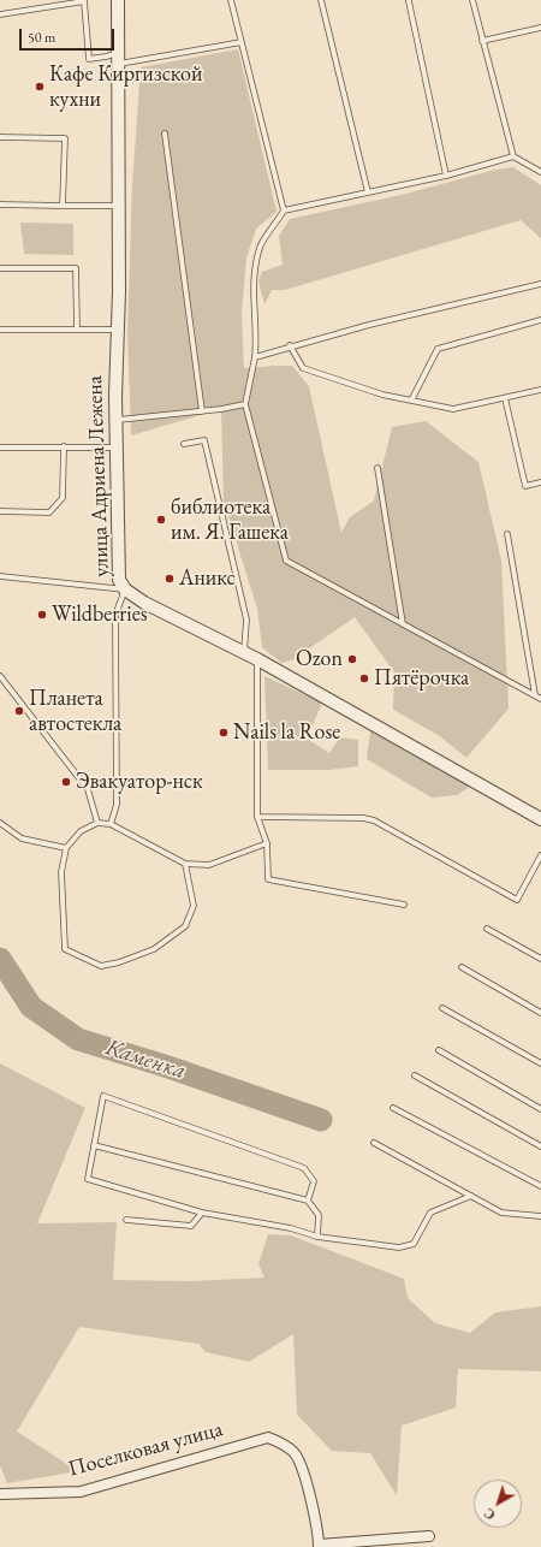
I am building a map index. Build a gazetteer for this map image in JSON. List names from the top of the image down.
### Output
{
  "streets": {
    "street": ["улица Адриена Лежена", "Поселковая улица"]
  },
  "water": ["Каменка"],
  "places": [
    "Кафе Киргизской кухни",
    "библиотека им. Я. Гашека",
    "Аникс",
    "Wildberries",
    "Ozon",
    "Пятёрочка",
    "Планета автостекла",
    "Nails la Rose",
    "Эвакуатор-нск"
  ],
  "scale_bar": "50 m",
  "north": "bottom left"
}
